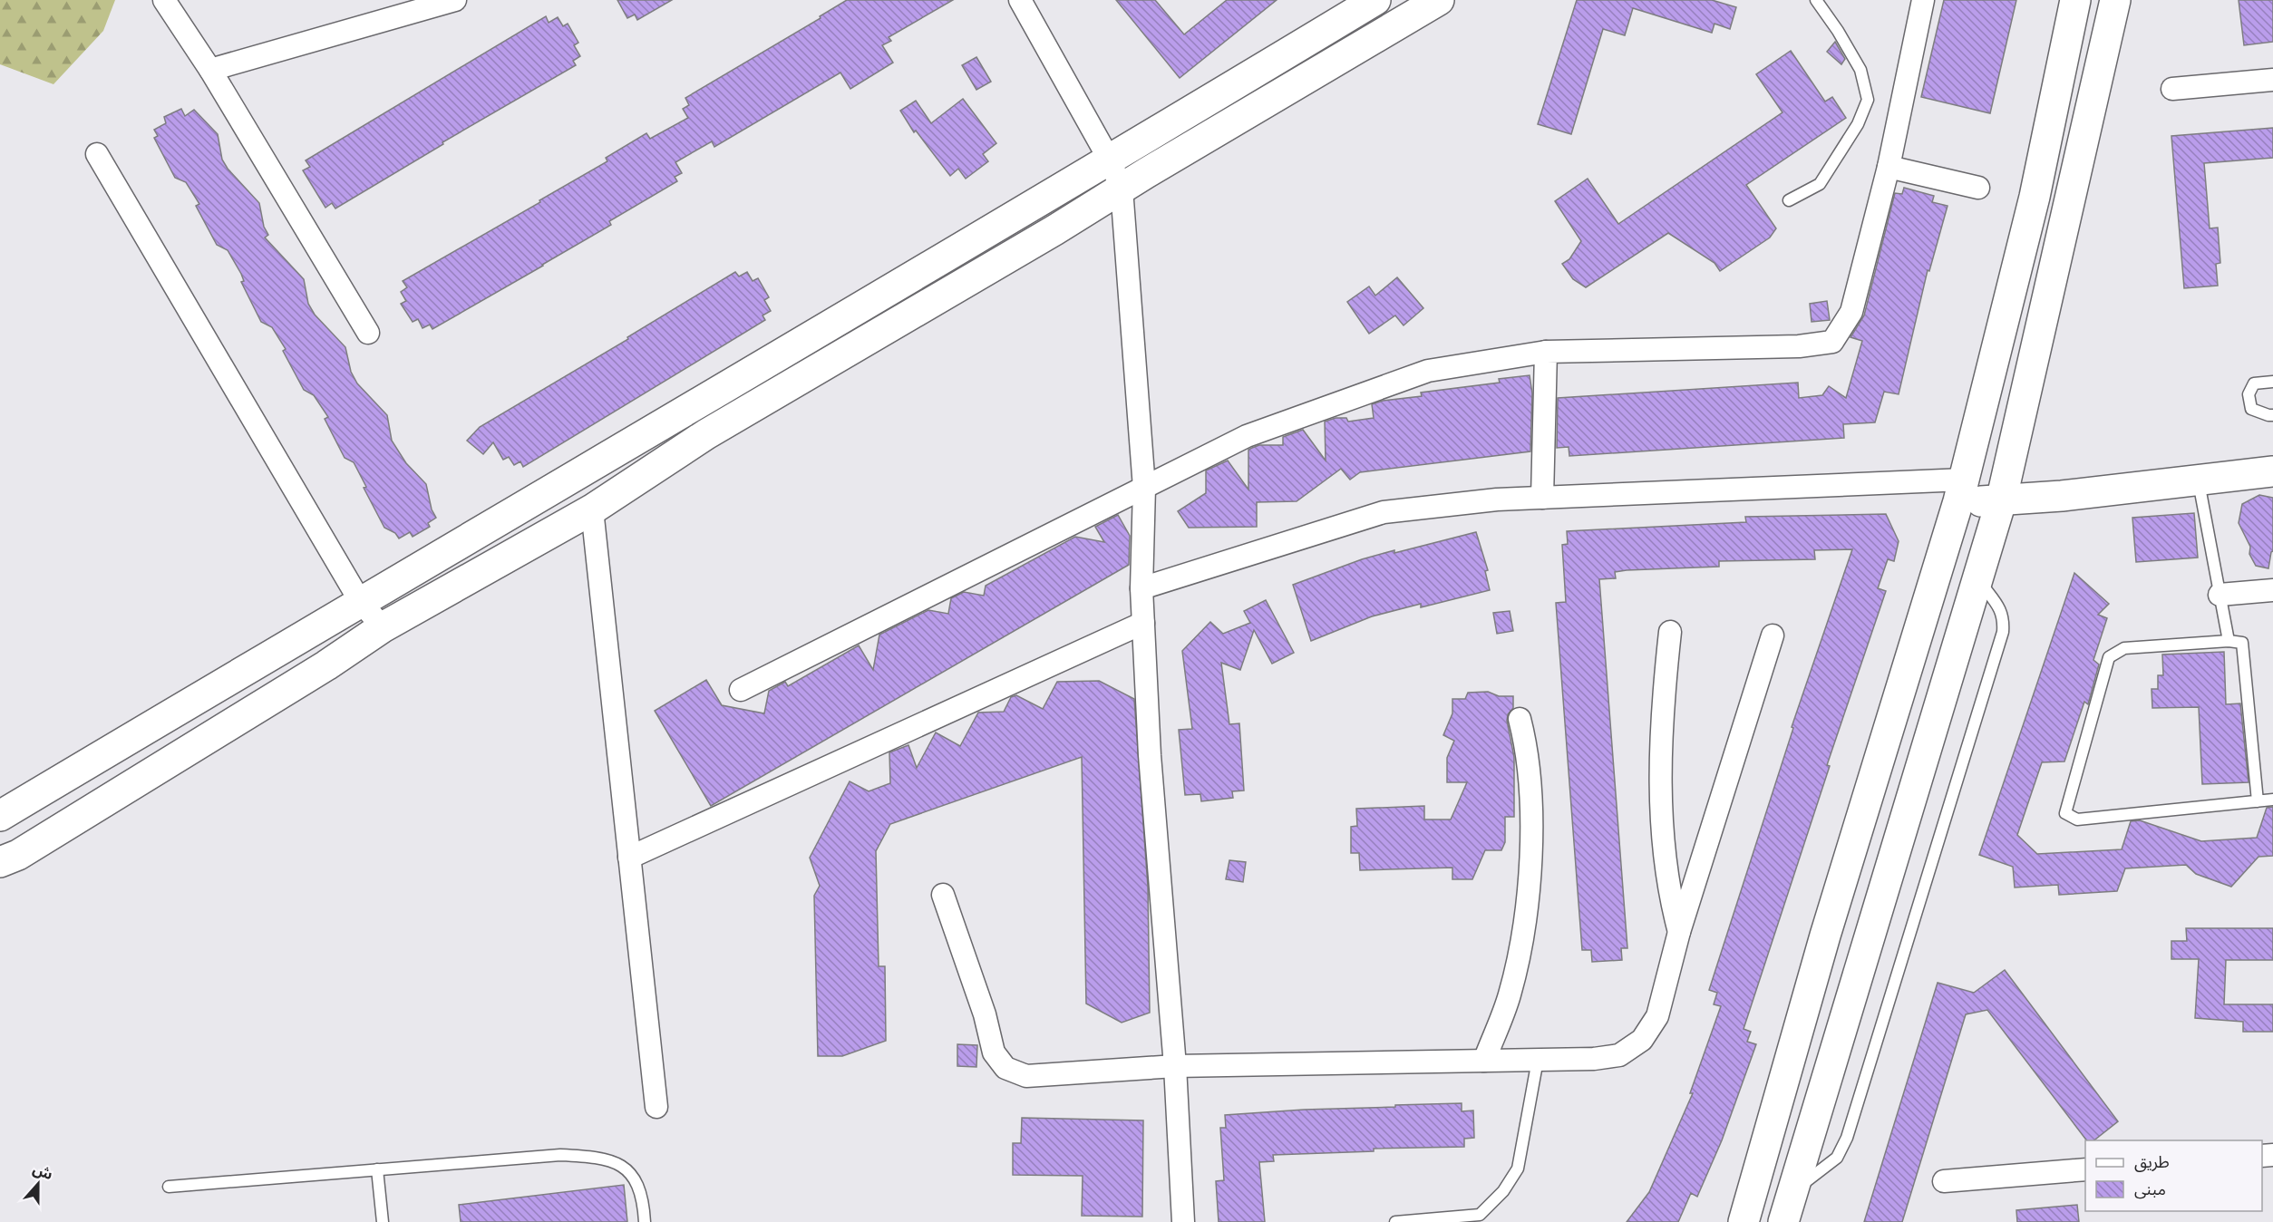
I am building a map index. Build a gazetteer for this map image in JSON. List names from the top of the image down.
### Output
{
  "legend": ["طريق", "مبنى"],
  "north": "top"
}
